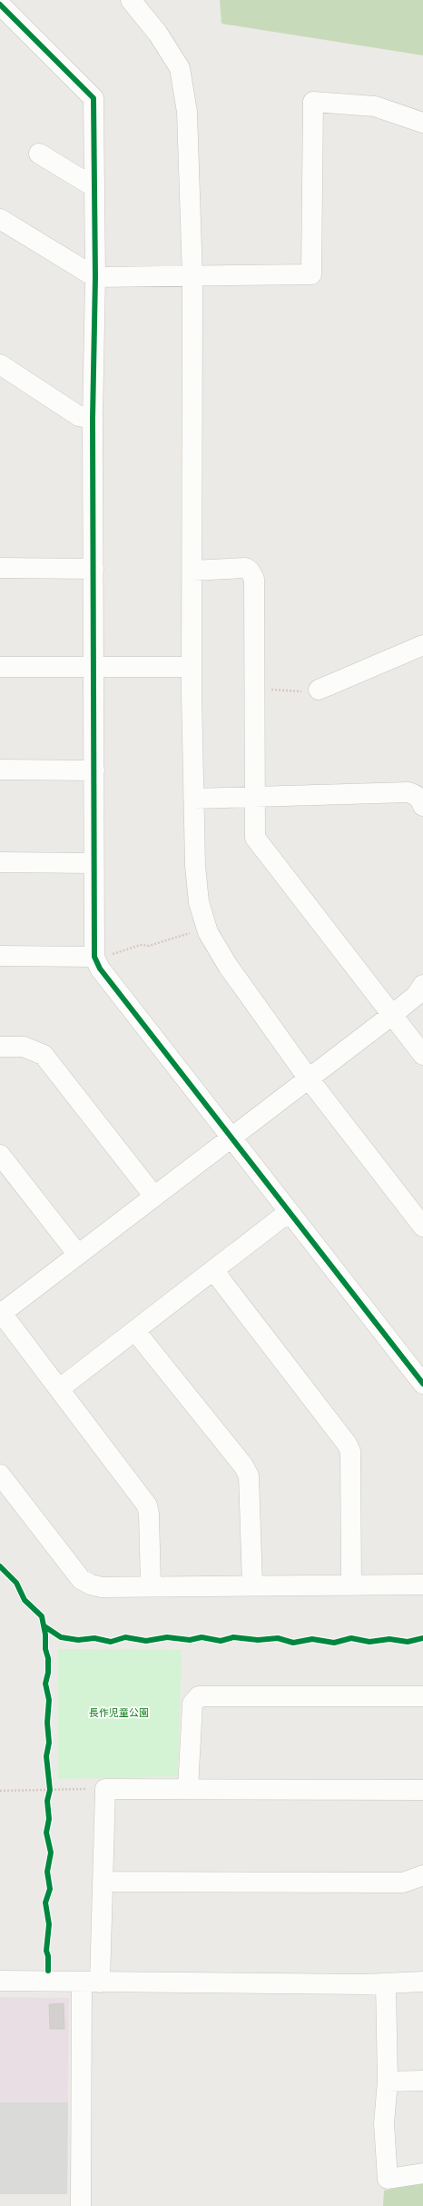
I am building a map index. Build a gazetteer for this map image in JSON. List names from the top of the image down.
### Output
{
  "parks": ["長作児童公園"]
}
